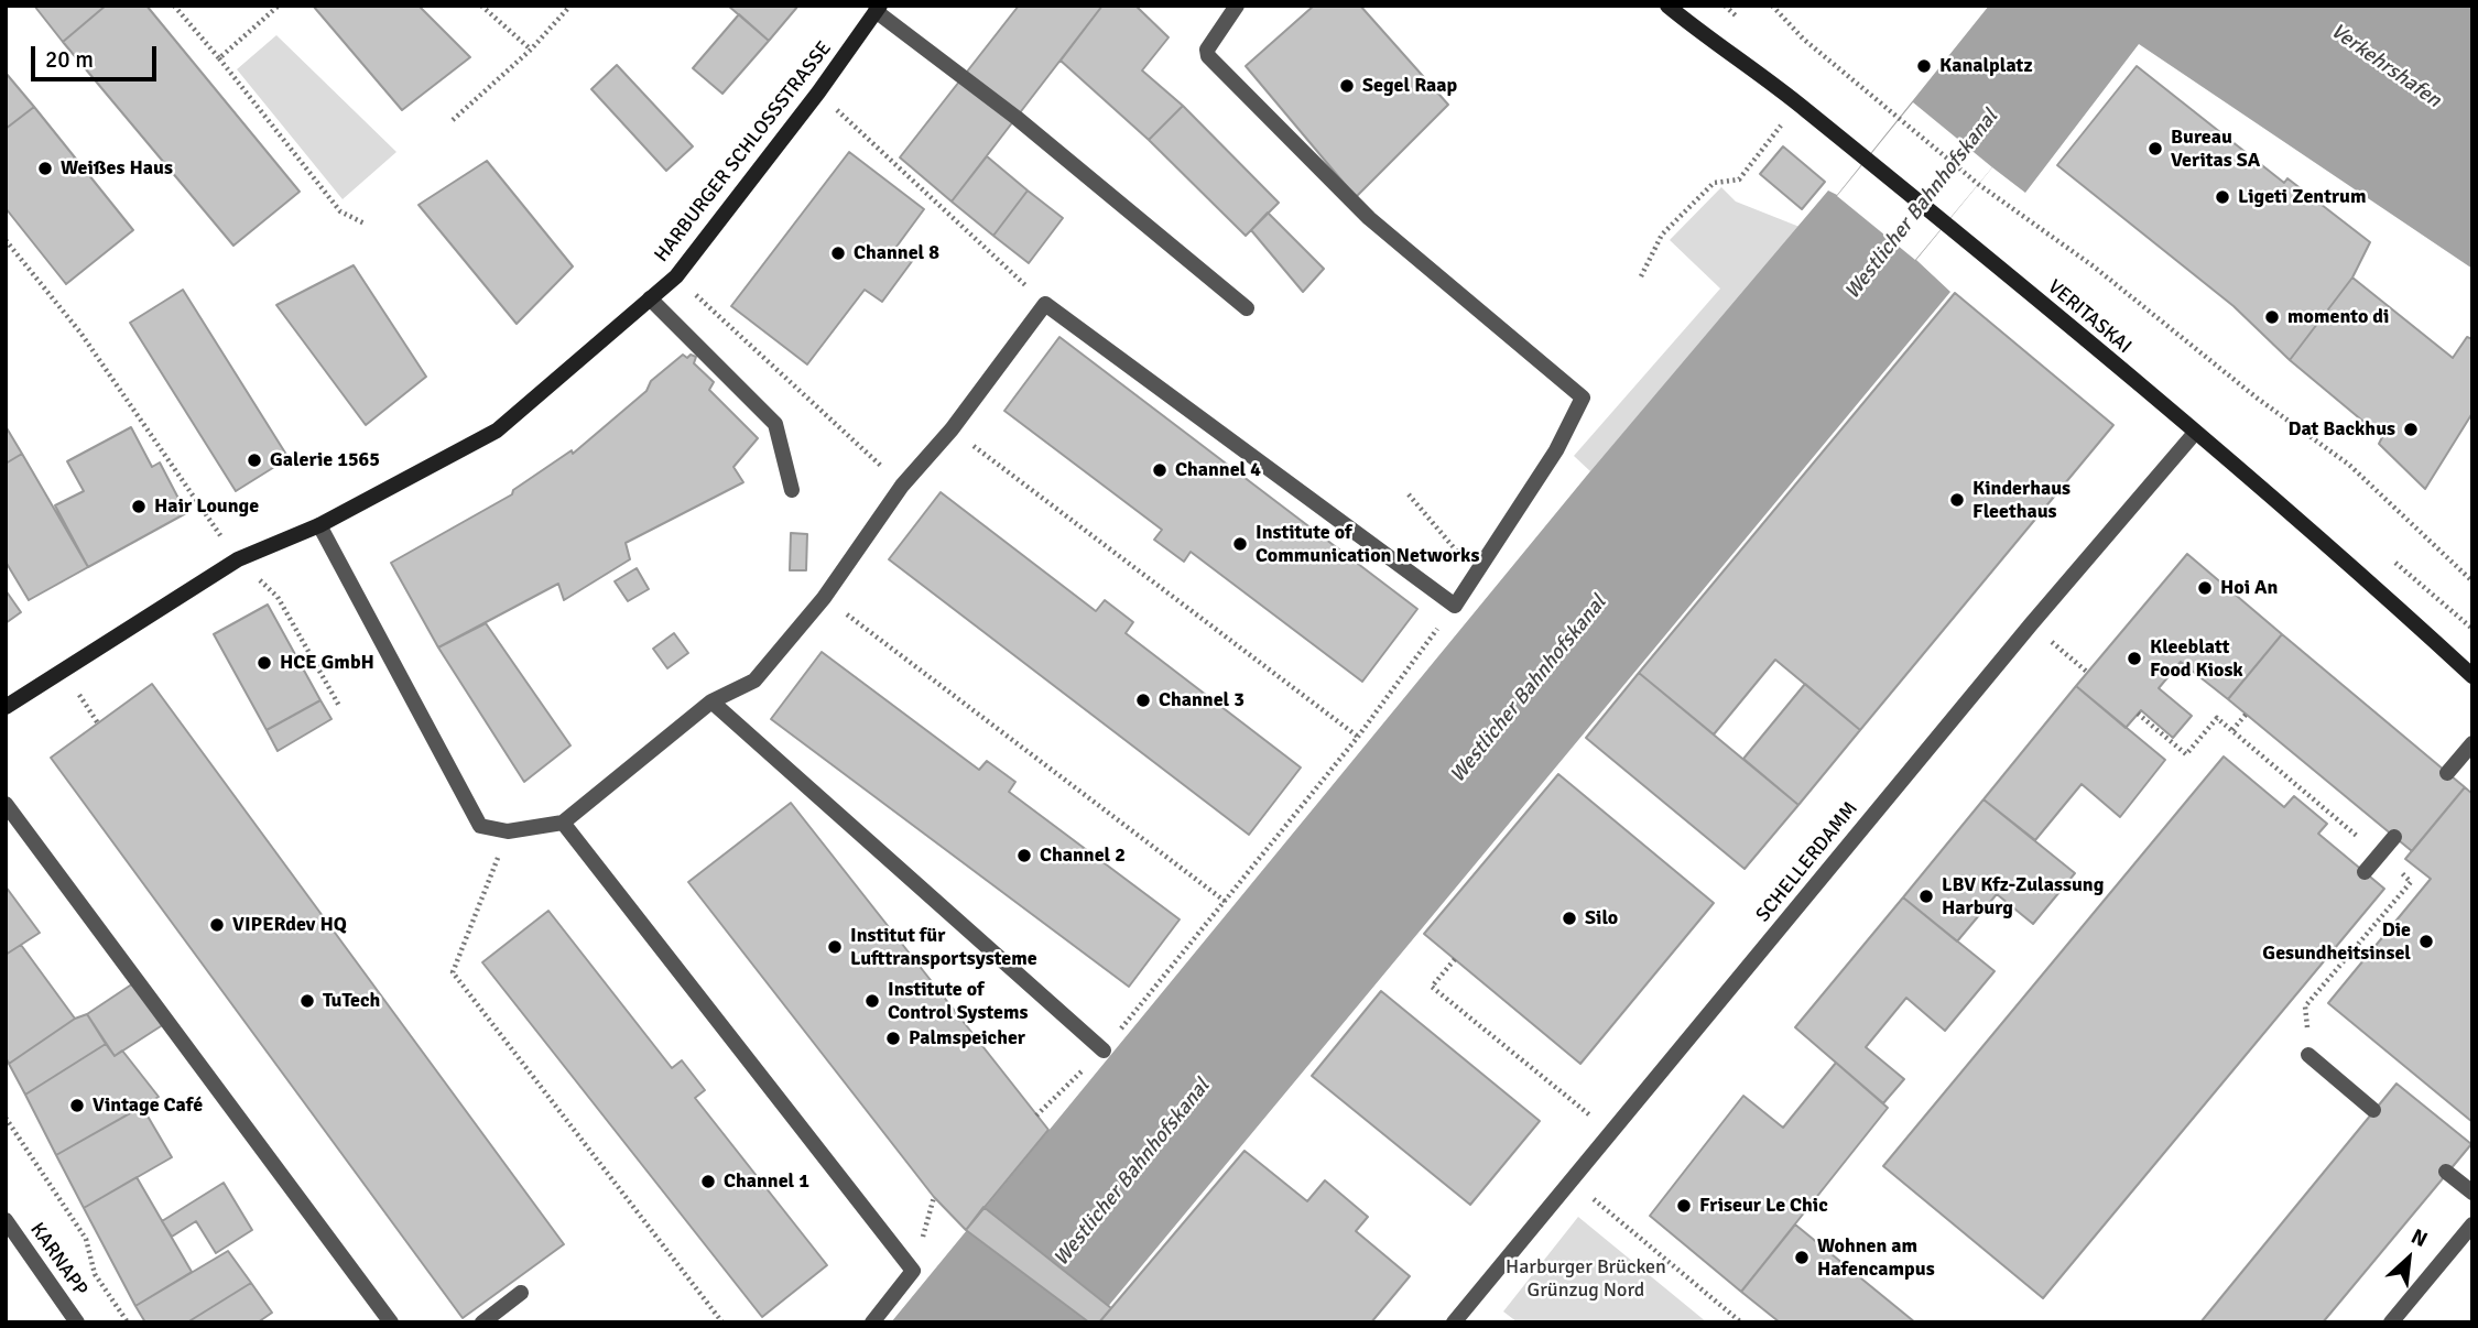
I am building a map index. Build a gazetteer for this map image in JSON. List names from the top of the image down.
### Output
{
  "streets": {
    "street": [
      "HARBURGER SCHLOSSSTRASSE",
      "VERITASKAI",
      "SCHELLERDAMM",
      "KARNAPP"
    ]
  },
  "crossings": [
    ["VERITASKAI", "SCHELLERDAMM"]
  ],
  "water": ["Verkehrshafen", "Westlicher Bahnhofskanal"],
  "parks": ["Harburger Brücken Grünzug Nord"],
  "places": [
    "Kanalplatz",
    "Segel Raap",
    "Bureau Veritas SA",
    "Weißes Haus",
    "Ligeti Zentrum",
    "Channel 8",
    "momento di",
    "Dat Backhus",
    "Galerie 1565",
    "Channel 4",
    "Kinderhaus Fleethaus",
    "Hair Lounge",
    "Institute of Communication Networks",
    "Hoi An",
    "Kleeblatt Food Kiosk",
    "HCE GmbH",
    "Channel 3",
    "Channel 2",
    "LBV Kfz-Zulassung Harburg",
    "Silo",
    "VIPERdev HQ",
    "Die Gesundheitsinsel",
    "Institut für Lufttransportsysteme",
    "TuTech",
    "Institute of Control Systems",
    "Palmspeicher",
    "Vintage Café",
    "Channel 1",
    "Friseur Le Chic",
    "Wohnen am Hafencampus"
  ],
  "scale_bar": "20 m",
  "north": "top right"
}
